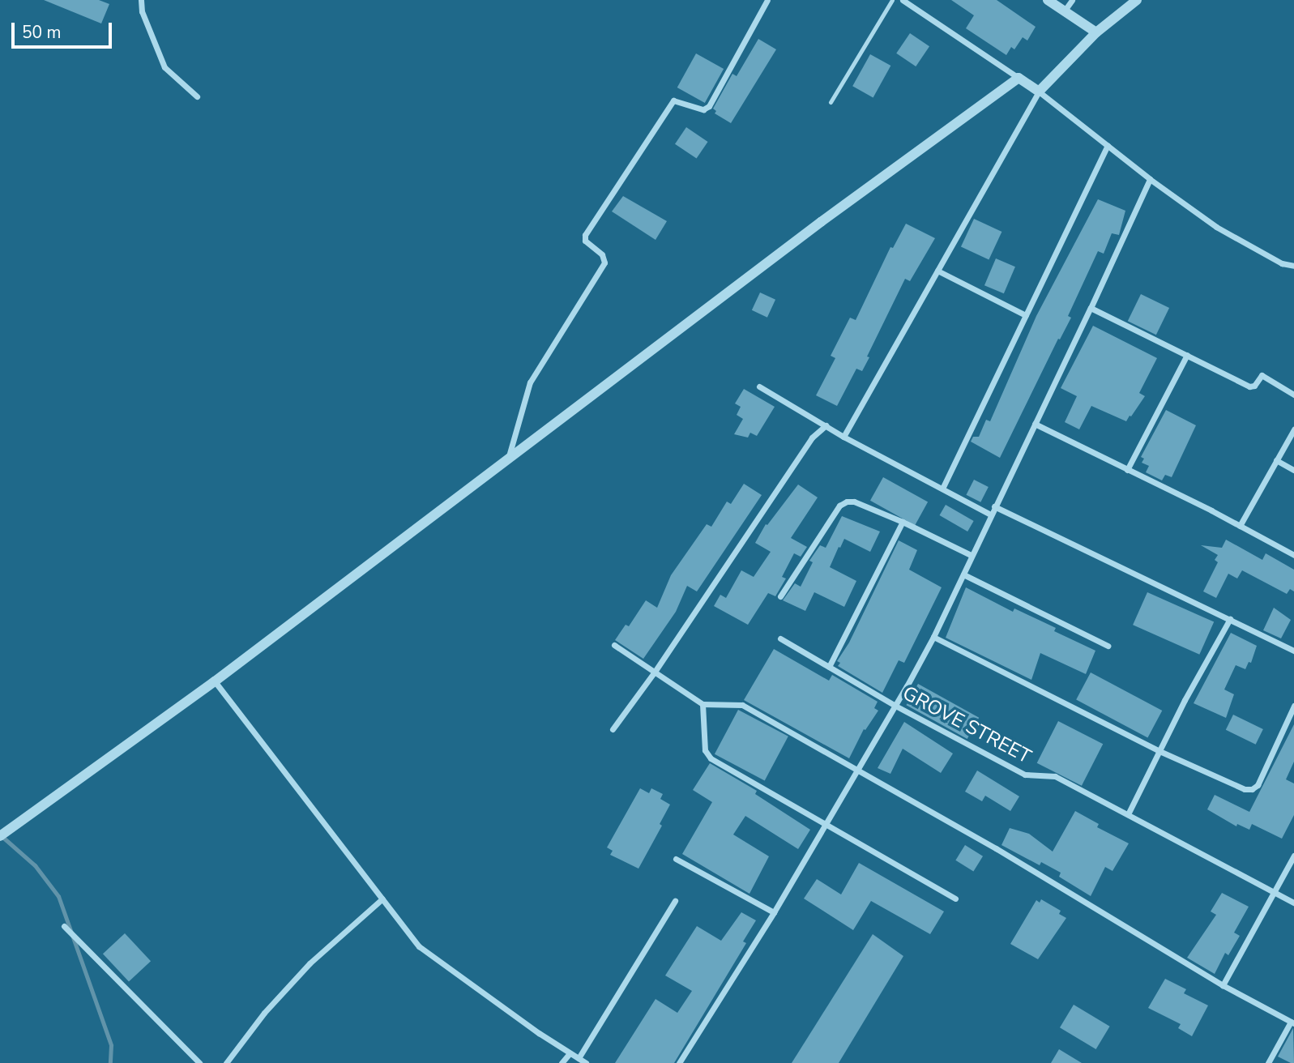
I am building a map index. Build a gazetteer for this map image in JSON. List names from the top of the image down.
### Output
{
  "streets": {
    "street": ["GROVE STREET"]
  },
  "scale_bar": "50 m"
}
